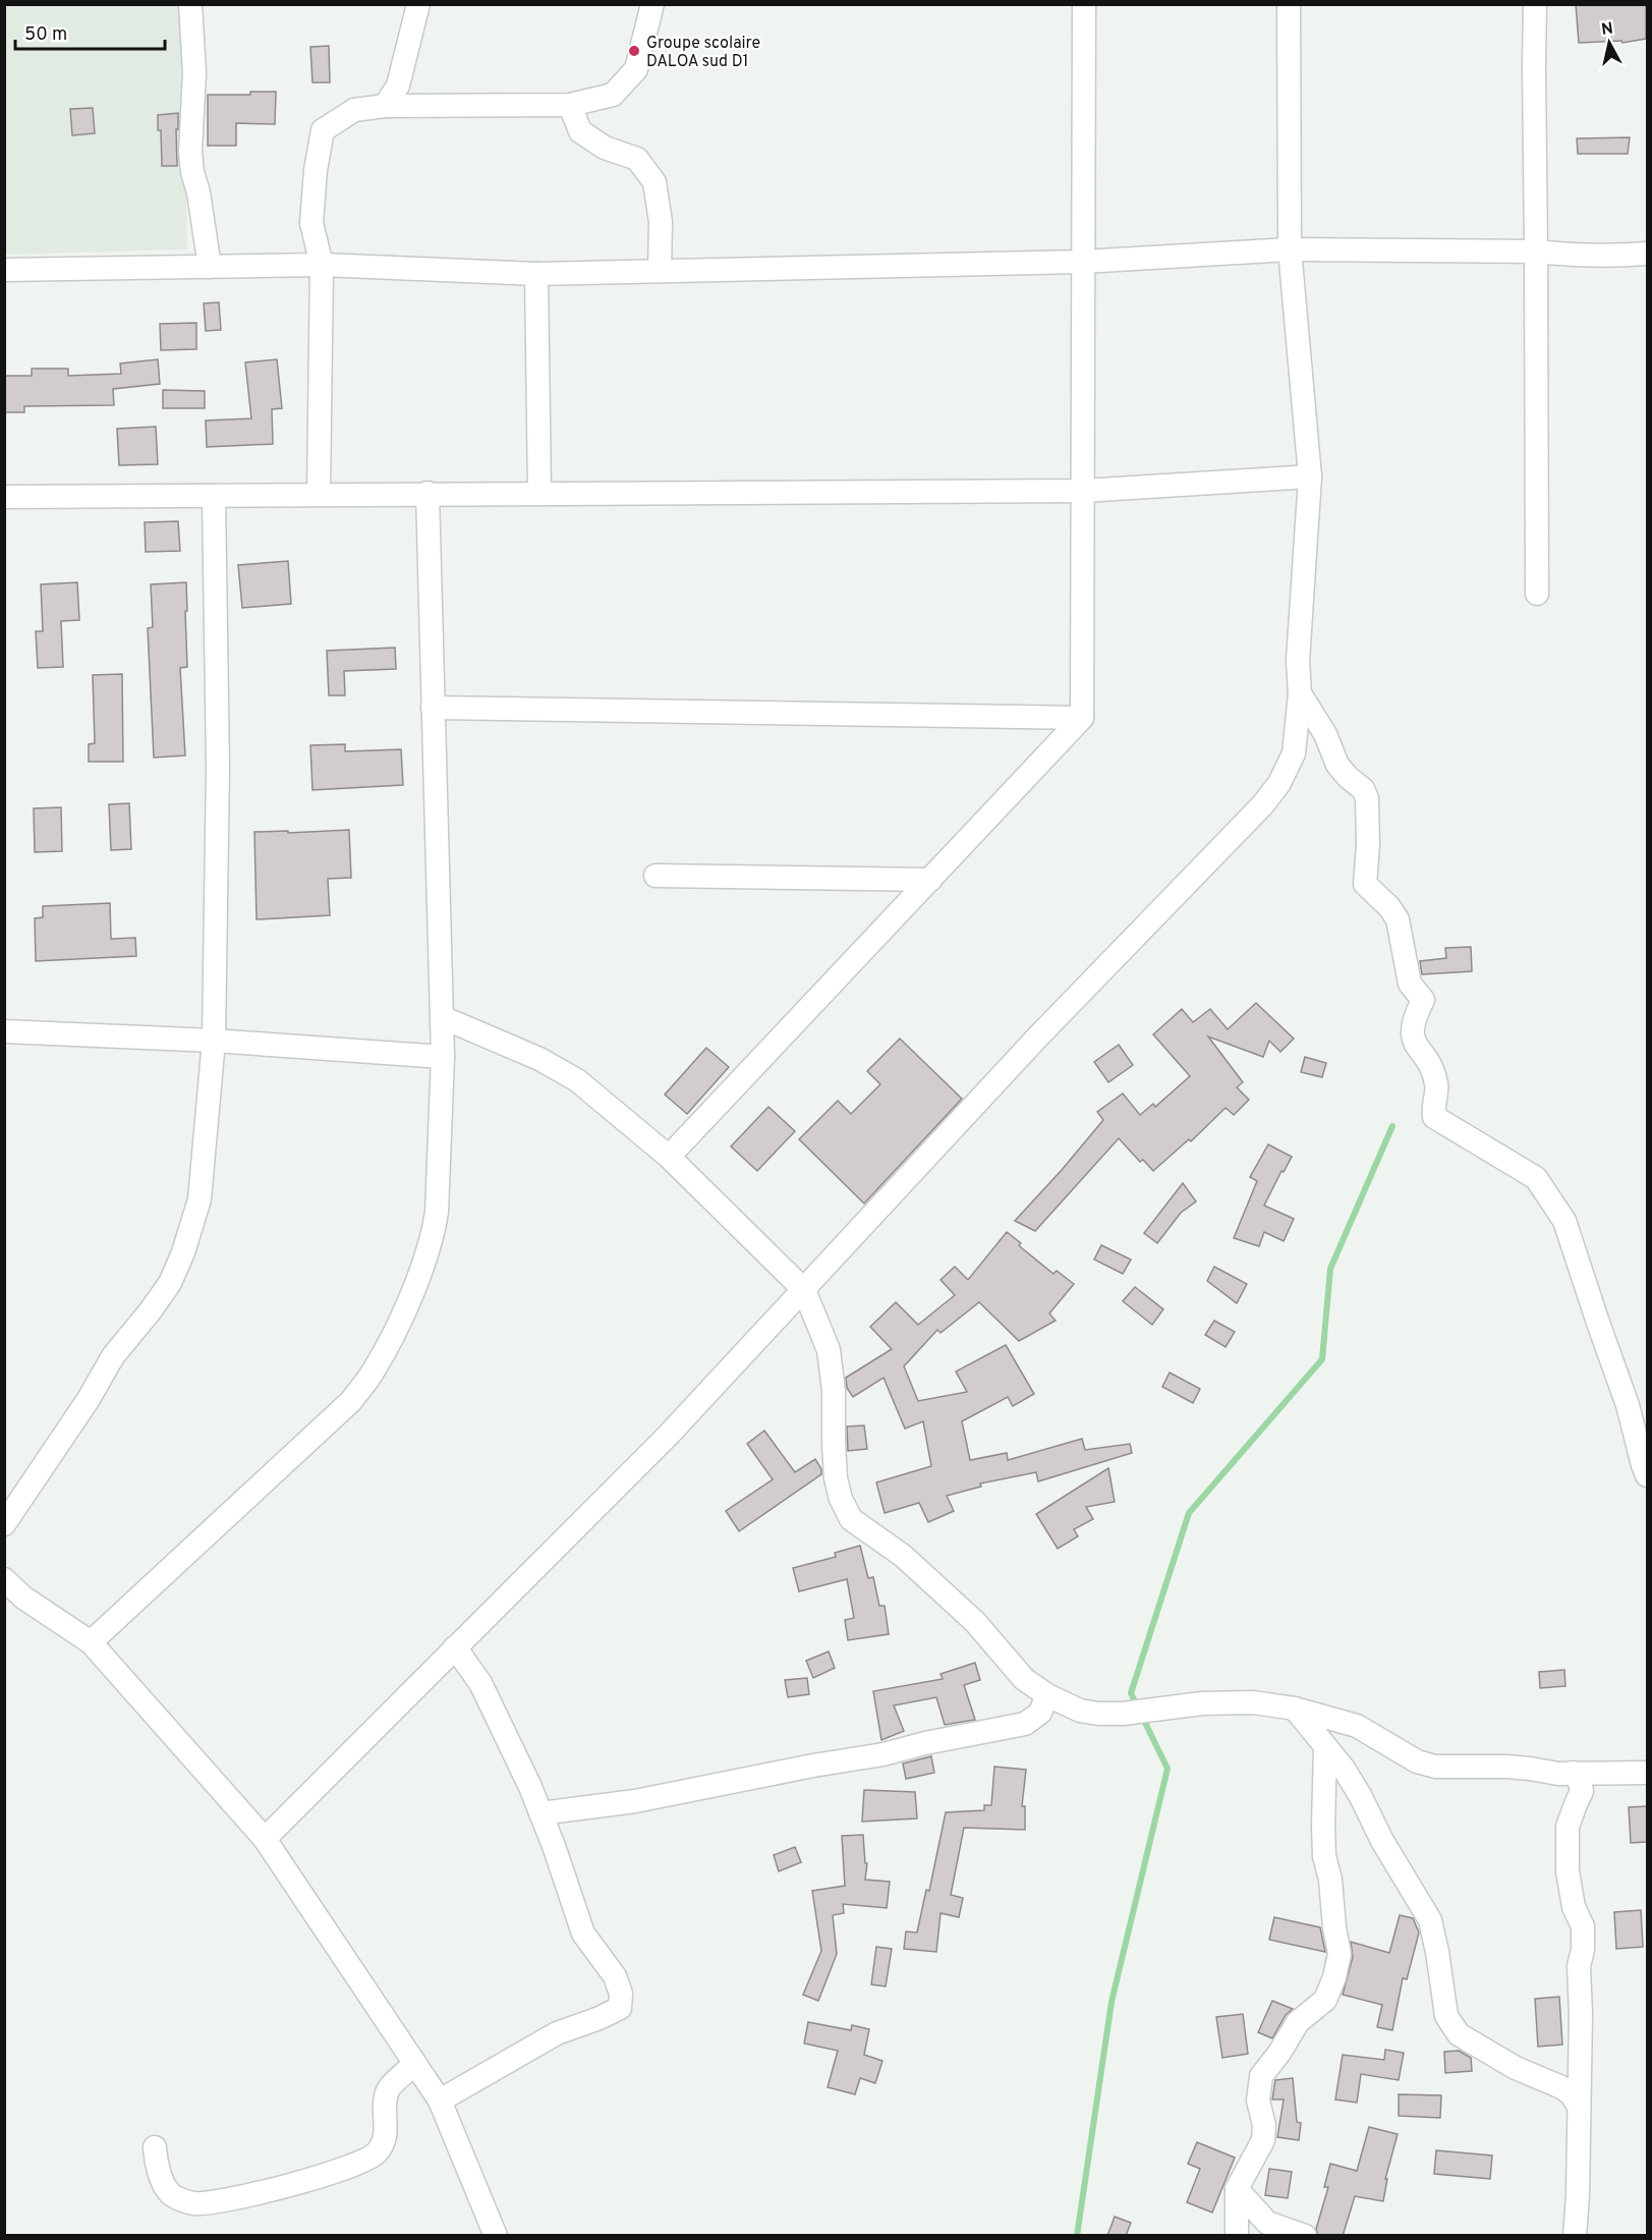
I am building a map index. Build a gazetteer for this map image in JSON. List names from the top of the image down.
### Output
{
  "places": ["Groupe scolaire DALOA sud D1"],
  "scale_bar": "50 m",
  "north": "top"
}
